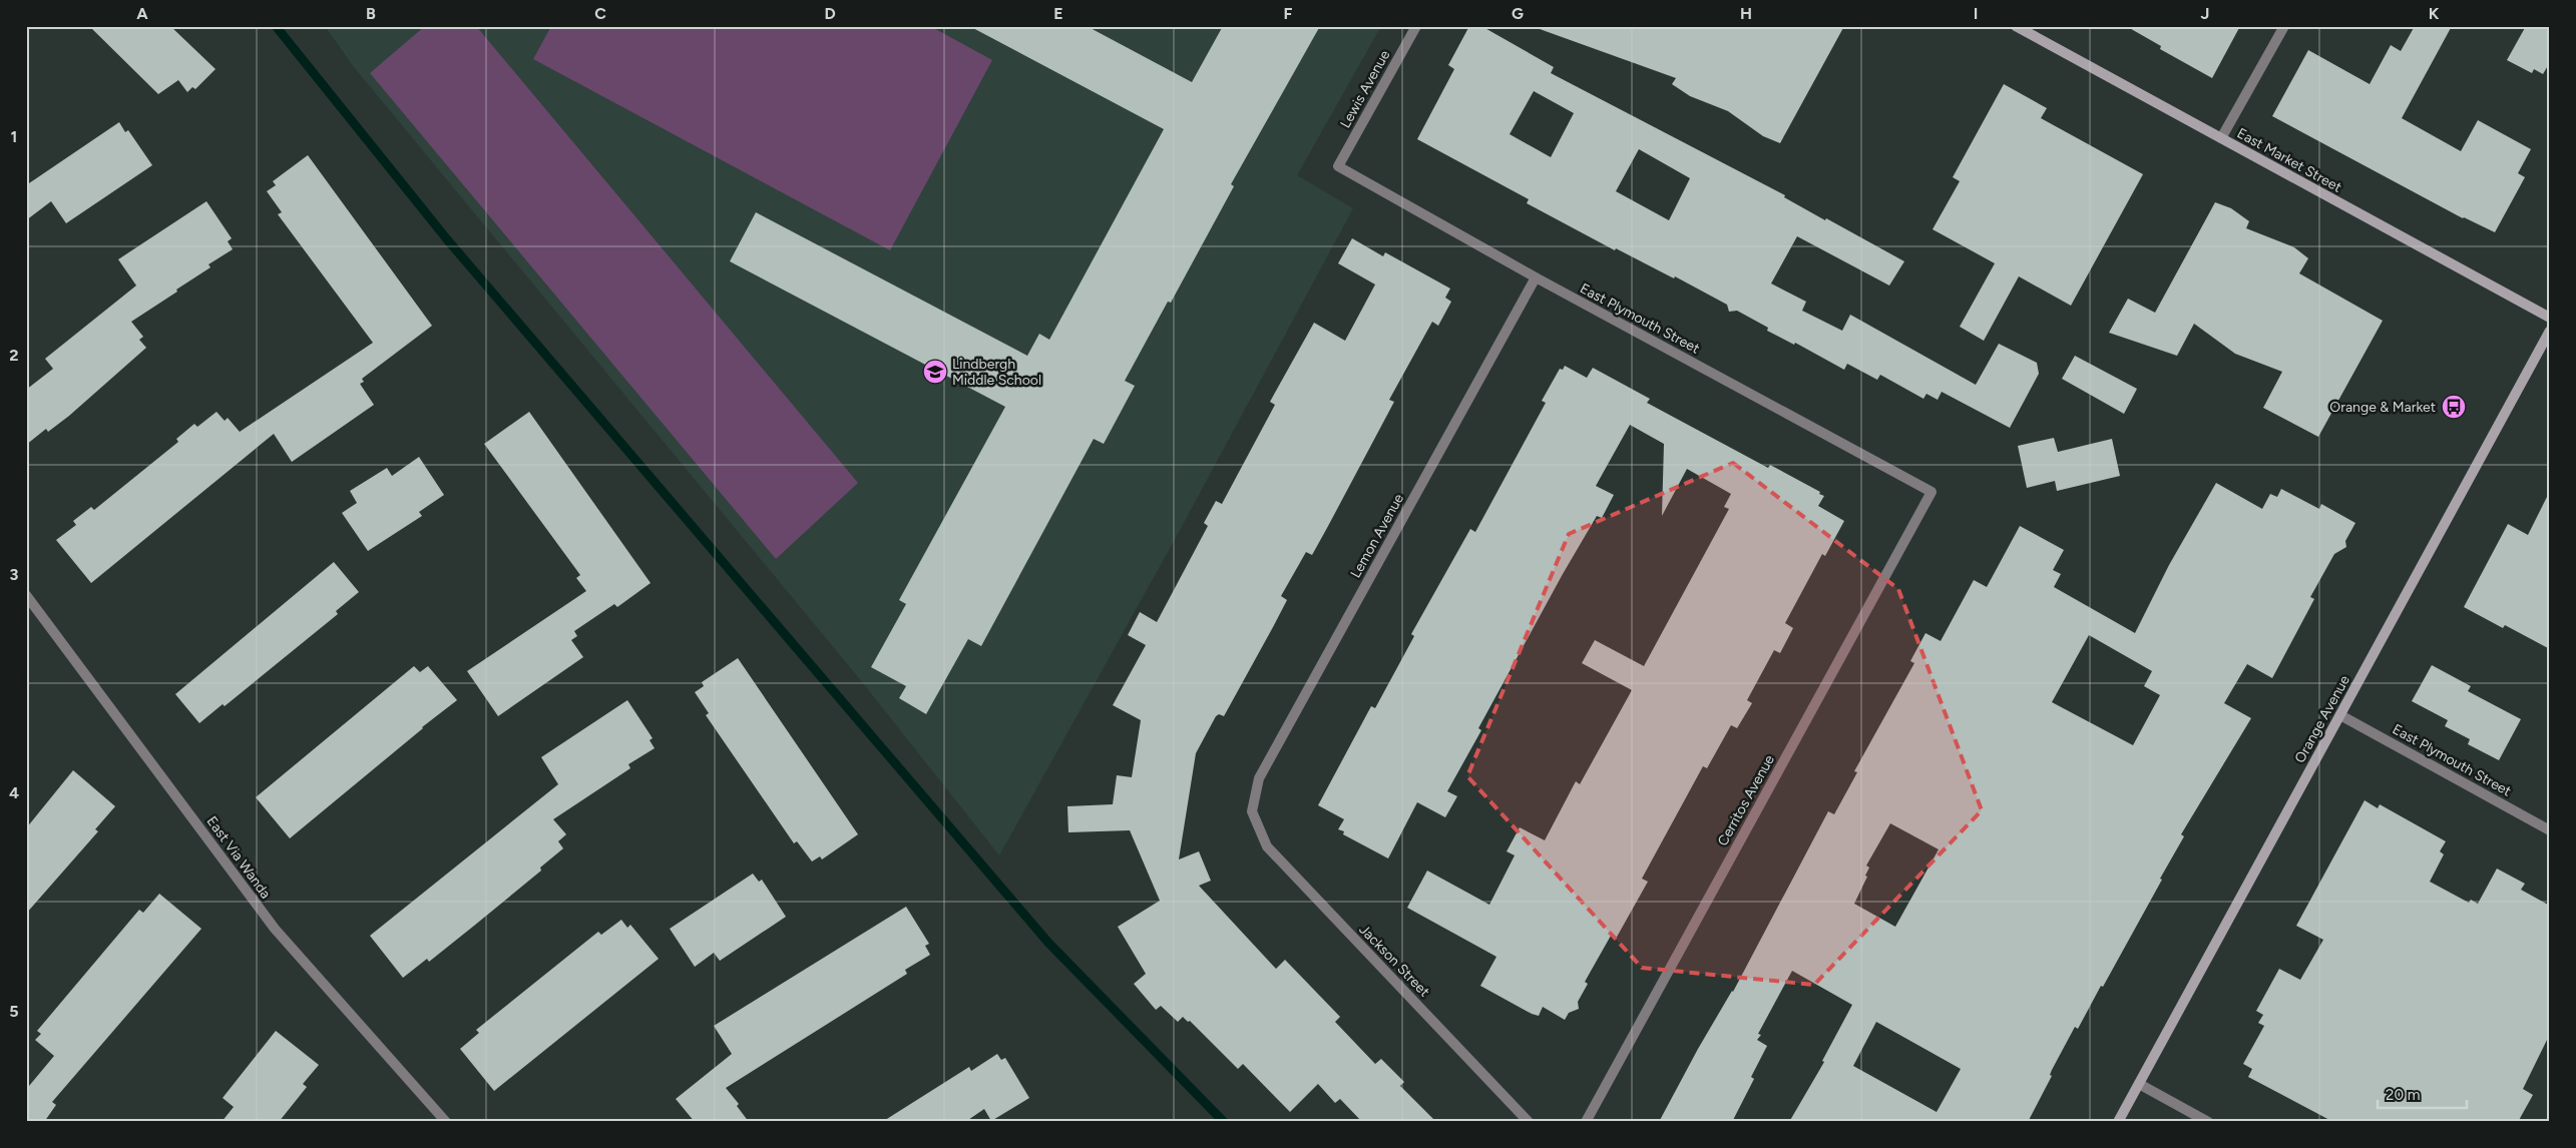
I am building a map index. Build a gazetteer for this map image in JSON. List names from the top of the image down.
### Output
{
  "streets": {
    "street": [
      "Lewis Avenue",
      "East Market Street",
      "East Plymouth Street",
      "Lemon Avenue",
      "Orange Avenue",
      "Cerritos Avenue",
      "East Via Wanda",
      "Jackson Street"
    ]
  },
  "crossings": [
    ["Lewis Avenue", "East Plymouth Street"],
    ["East Plymouth Street", "Lemon Avenue"],
    ["East Plymouth Street", "Orange Avenue"],
    ["East Plymouth Street", "Cerritos Avenue"],
    ["Lemon Avenue", "Jackson Street"]
  ],
  "places": {
    "school or university": ["Lindbergh Middle School"],
    "bus stop": ["Orange & Market"]
  },
  "scale_bar": "20 m",
  "grid": {
    "columns": [
      "A",
      "B",
      "C",
      "D",
      "E",
      "F",
      "G",
      "H",
      "I",
      "J",
      "K"
    ],
    "rows": [
      "1",
      "2",
      "3",
      "4",
      "5"
    ]
  }
}
